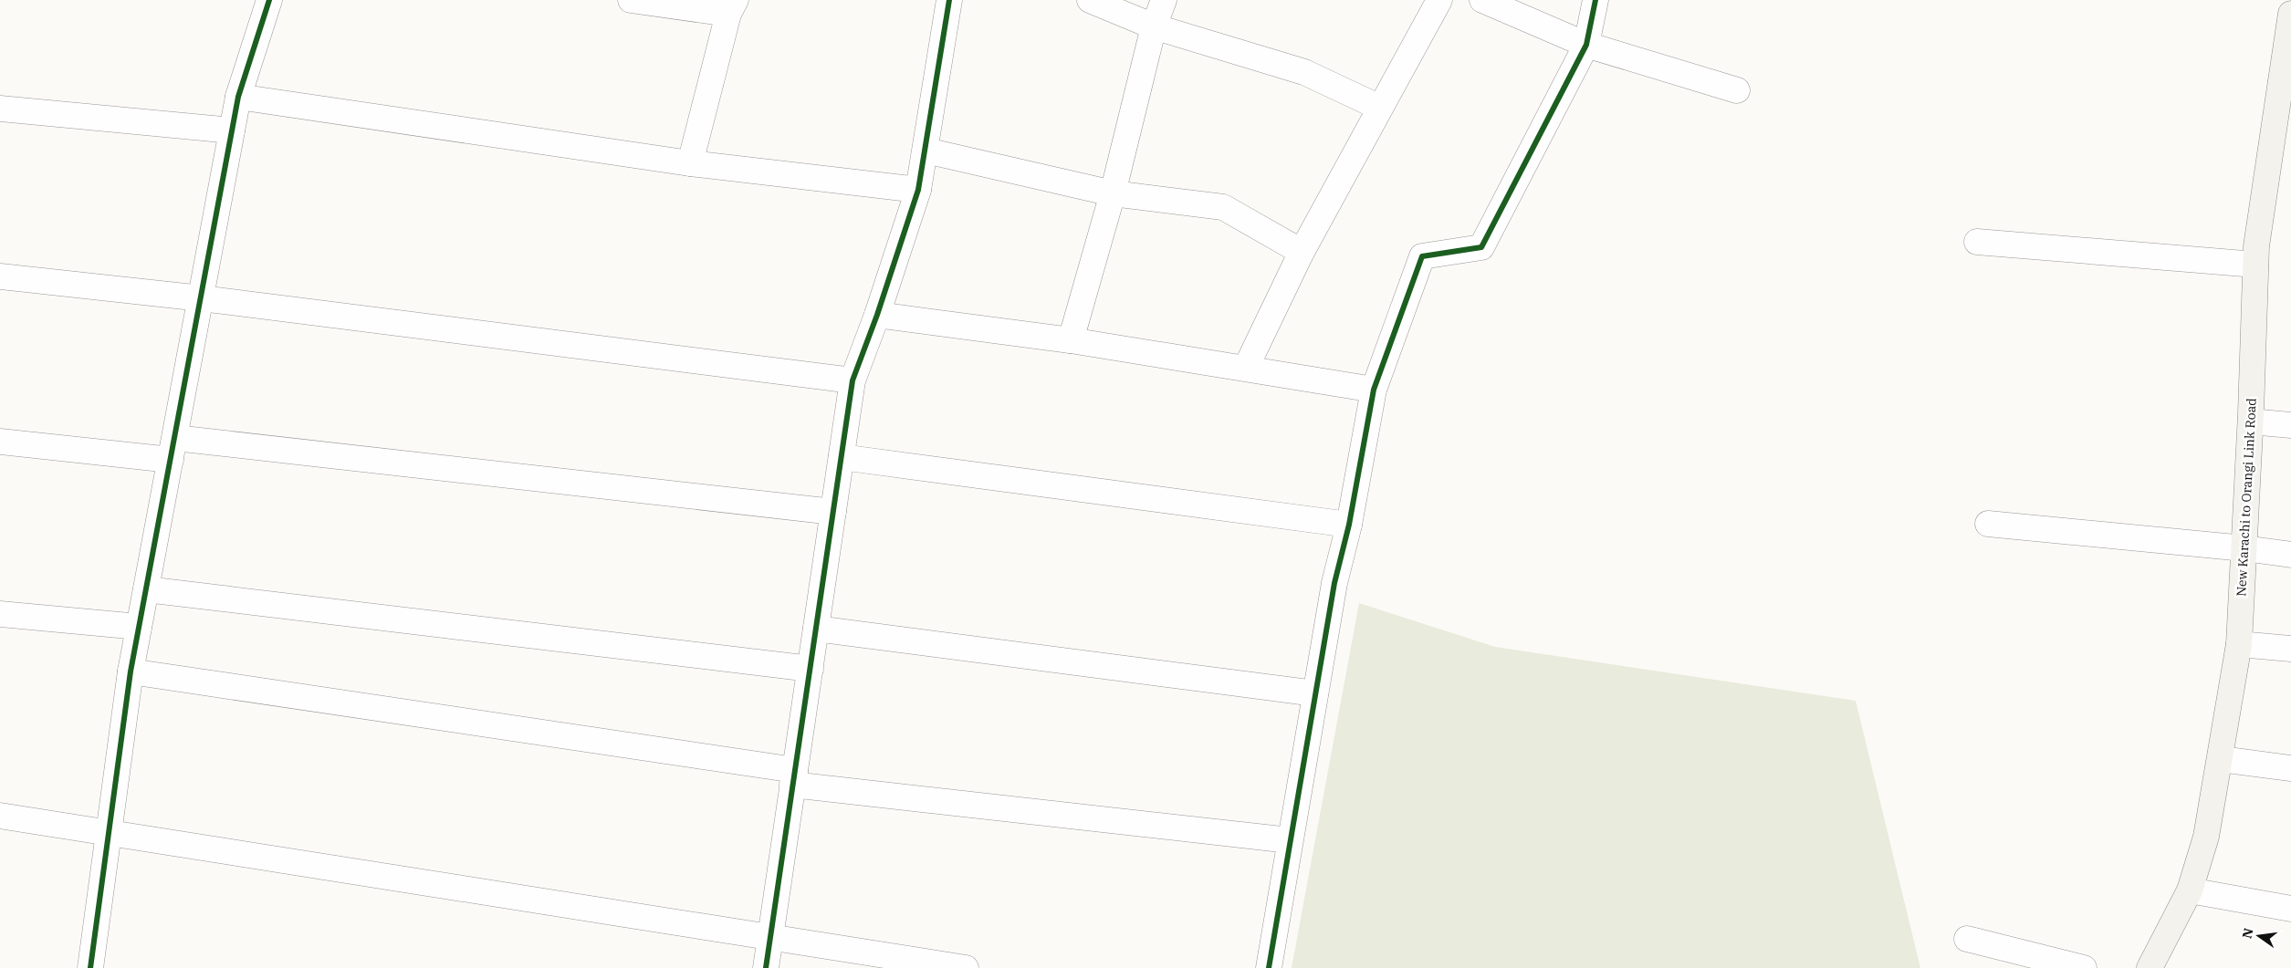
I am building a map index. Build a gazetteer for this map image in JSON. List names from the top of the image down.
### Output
{
  "streets": {
    "street": ["New Karachi to Orangi Link Road"]
  },
  "north": "left"
}
